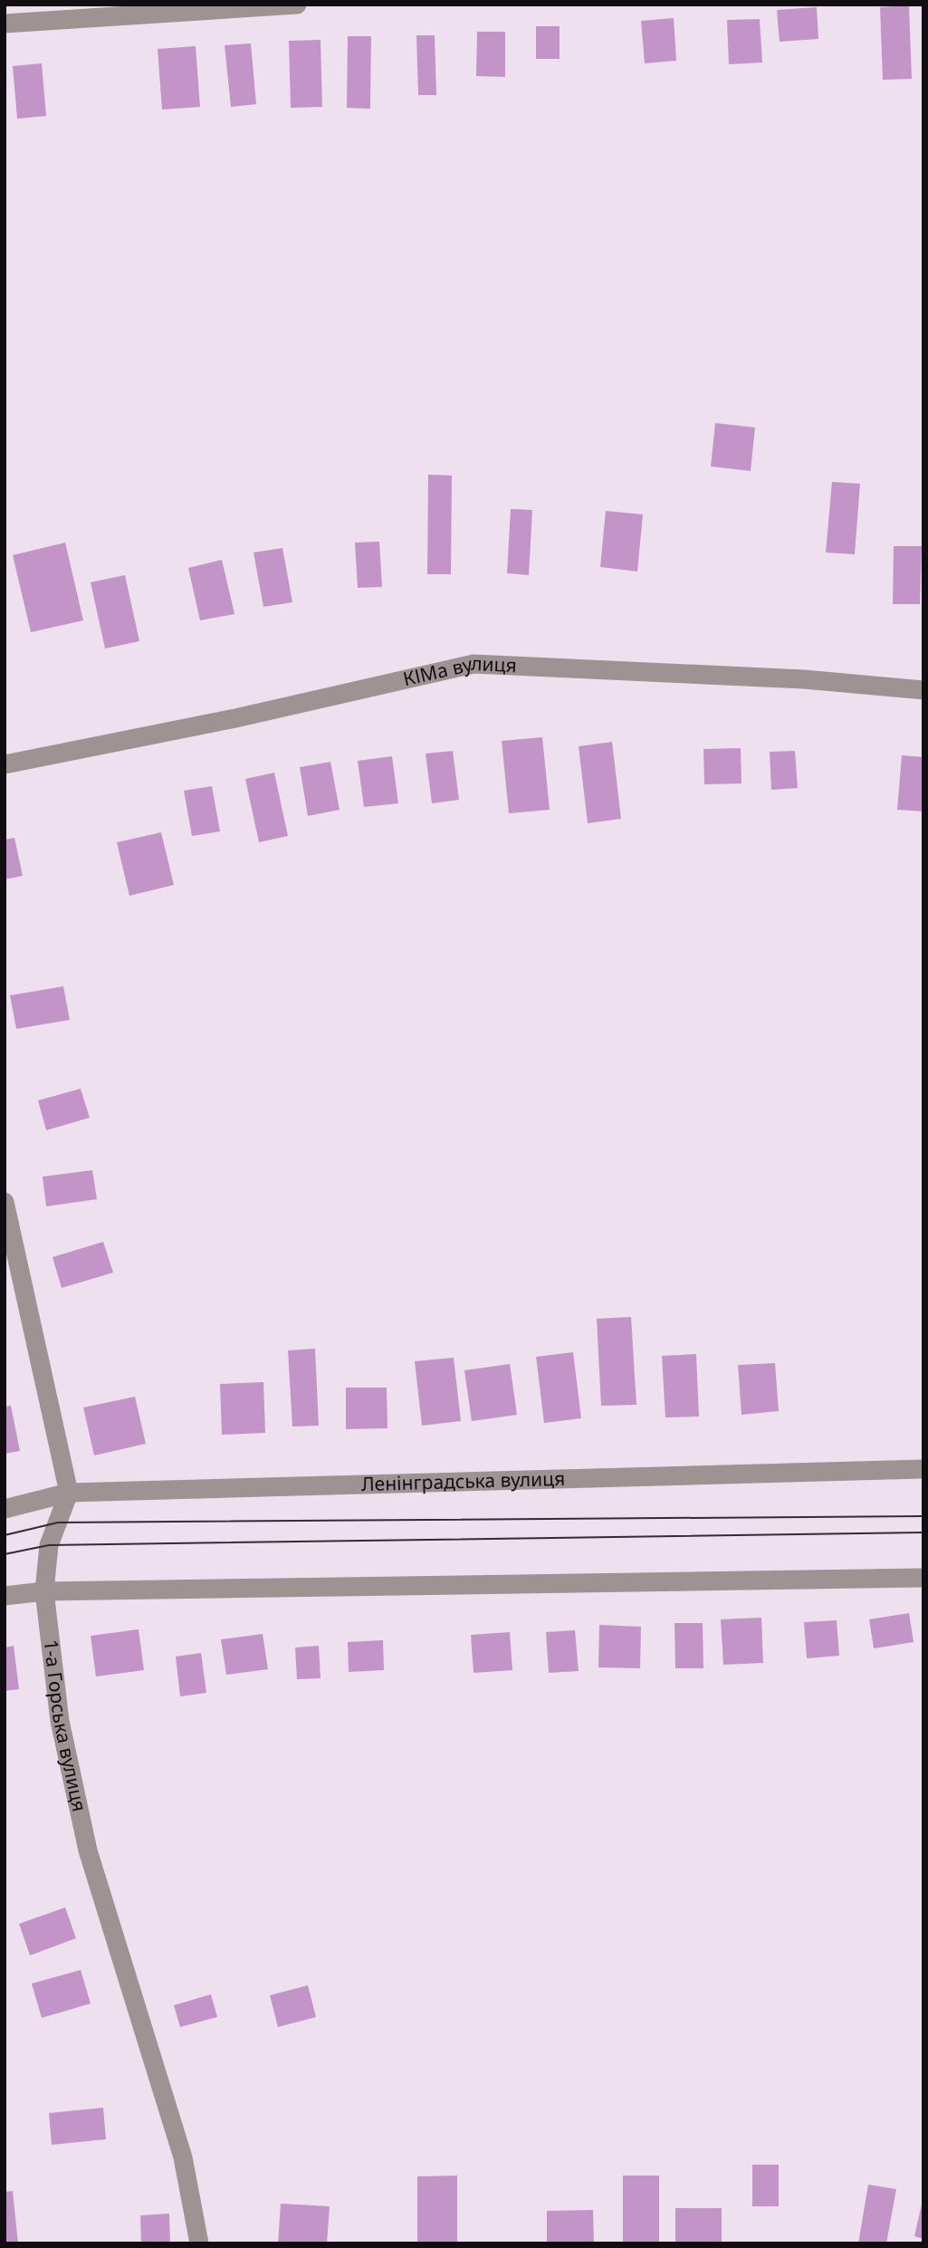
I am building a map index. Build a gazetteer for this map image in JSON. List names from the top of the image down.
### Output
{
  "streets": {
    "street": ["КІМа вулиця", "Ленінградська вулиця", "1-а Горська вулиця"]
  },
  "crossings": [
    ["Ленінградська вулиця", "1-а Горська вулиця"]
  ]
}
